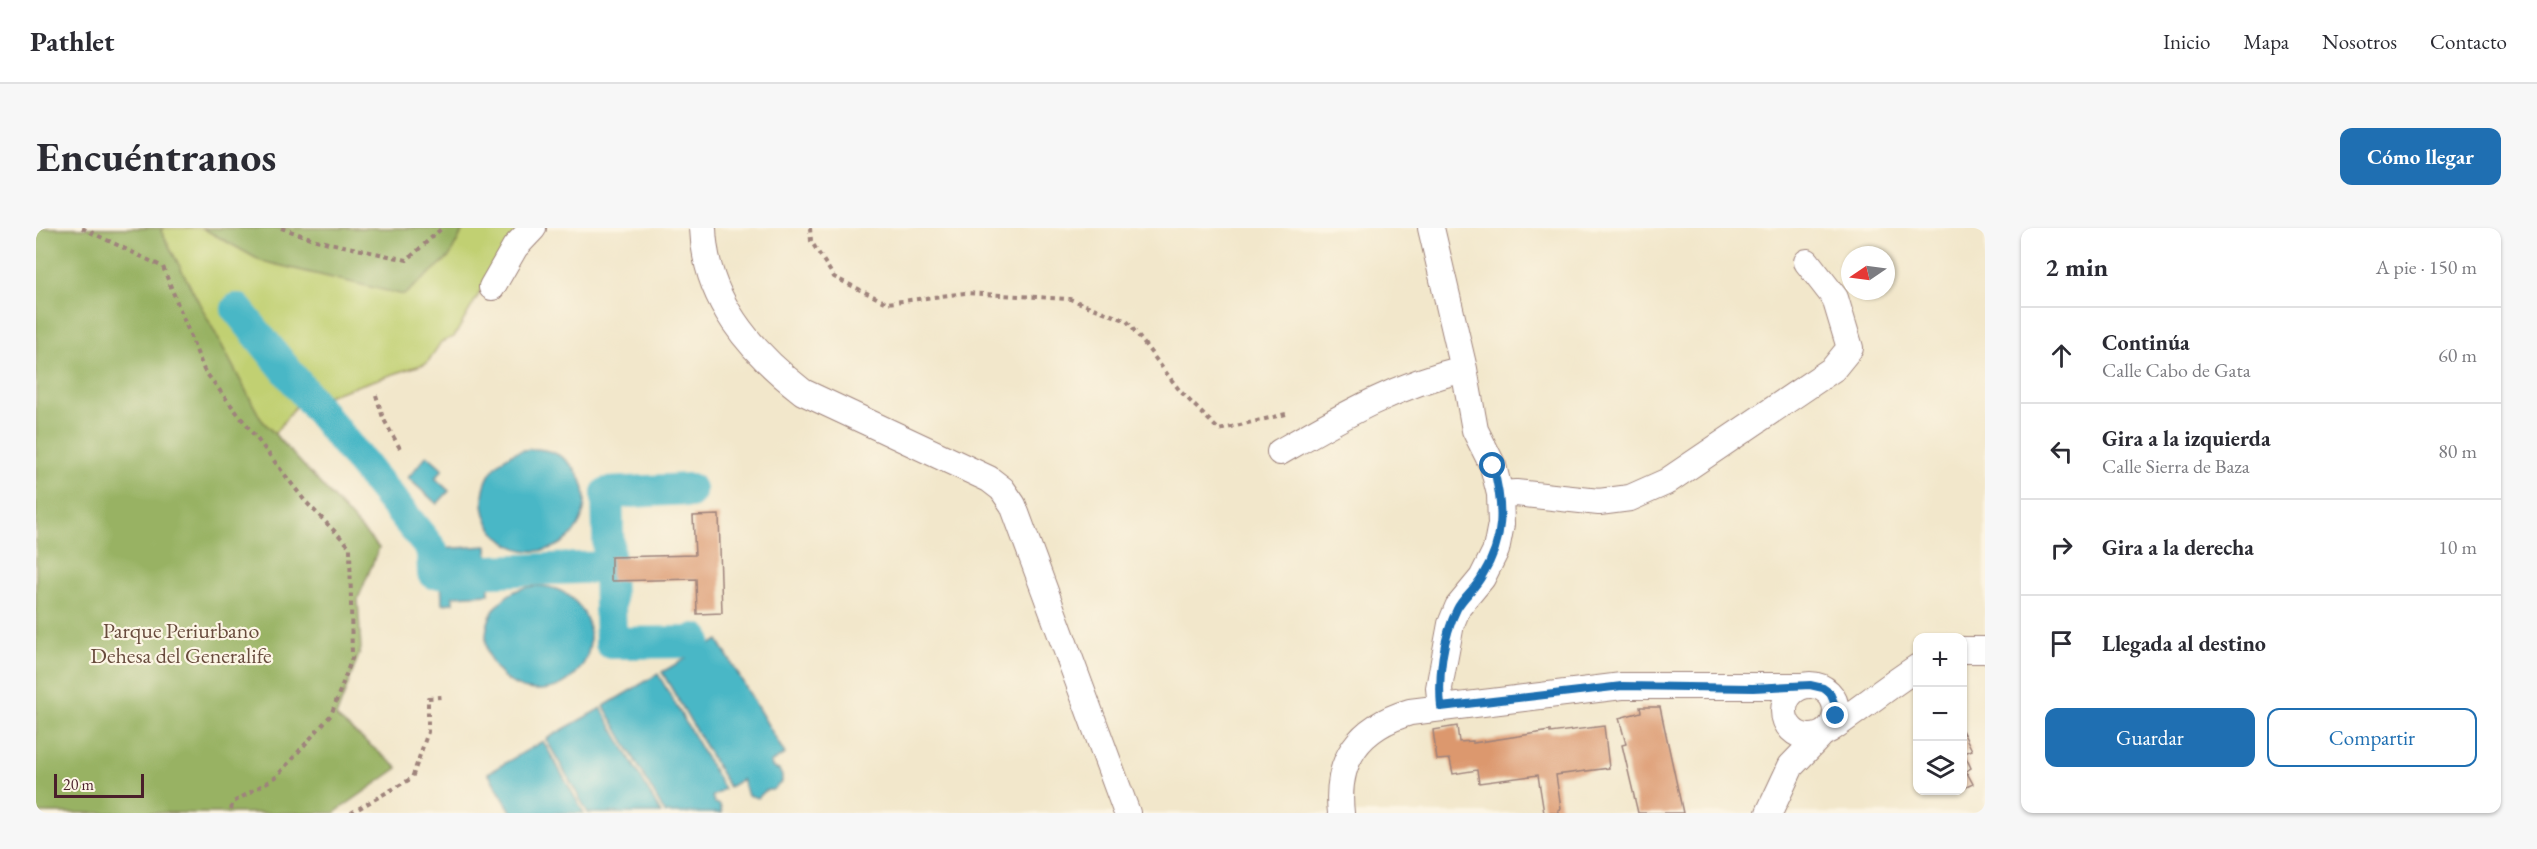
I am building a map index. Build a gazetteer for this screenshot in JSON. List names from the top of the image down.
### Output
{
  "parks": ["Parque Periurbano Dehesa del Generalife"],
  "scale_bar": "20 m",
  "north": "left",
  "page": {
    "header": "Pathlet",
    "nav": [
      "Inicio",
      "Mapa",
      "Nosotros",
      "Contacto"
    ],
    "buttons": [
      "Cómo llegar",
      ["Guardar", "Compartir"]
    ],
    "title": "Encuéntranos",
    "heading": ["2 min", "A pie · 150 m"],
    "list": [
      ["Continúa", "Calle Cabo de Gata", "60 m"],
      ["Gira a la izquierda", "Calle Sierra de Baza", "80 m"],
      ["Gira a la derecha", "10 m"],
      "Llegada al destino"
    ],
    "map_buttons": ["+", "−"],
    "scale": "20 m"
  }
}
